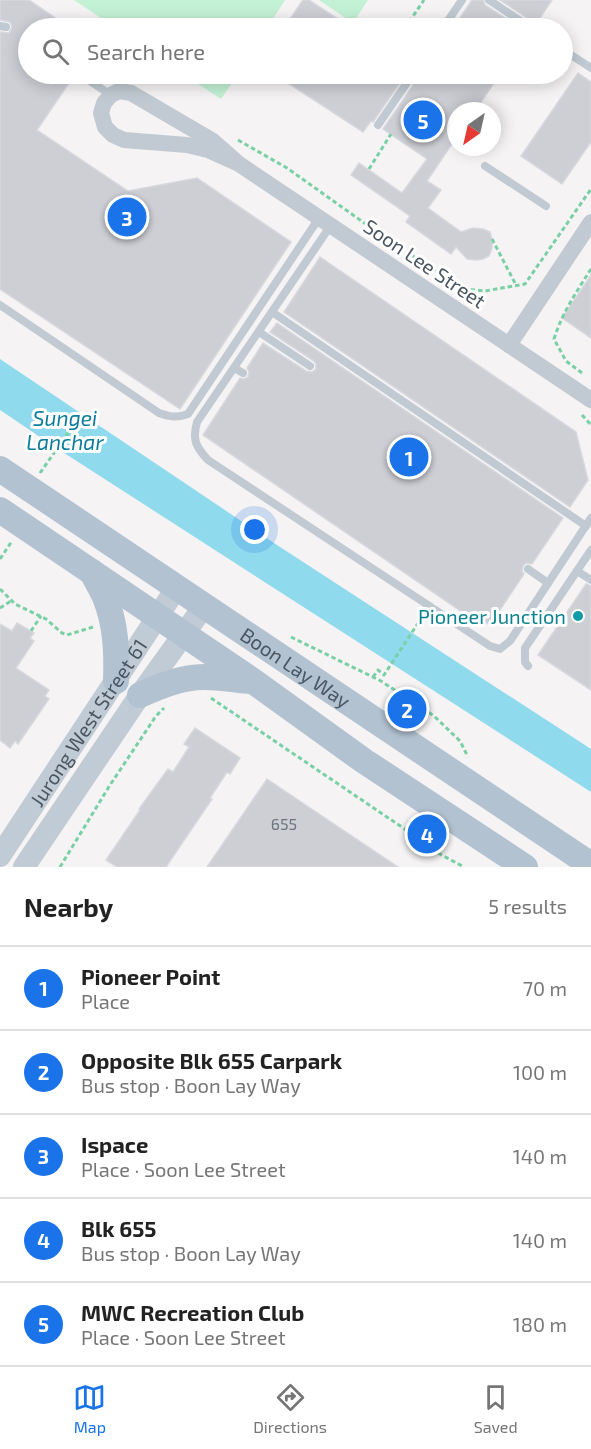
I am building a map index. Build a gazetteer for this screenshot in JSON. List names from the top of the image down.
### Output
{
  "streets": {
    "main road": ["Boon Lay Way"],
    "street": ["Soon Lee Street", "Jurong West Street 61"]
  },
  "crossings": [
    ["Boon Lay Way", "Jurong West Street 61"]
  ],
  "water": ["Sungei Lanchar"],
  "places": ["Pioneer Junction"],
  "house_numbers": ["655"],
  "north": "bottom left",
  "page": {
    "search": "Search here",
    "pins": [
      "5",
      "3",
      "1",
      "2",
      "4"
    ],
    "heading": ["Nearby", "5 results"],
    "list": [
      {
        "mark": "1",
        "name": "Pioneer Point",
        "note": "Place",
        "value": "70 m"
      },
      {
        "mark": "2",
        "name": "Opposite Blk 655 Carpark",
        "note": "Bus stop · Boon Lay Way",
        "value": "100 m"
      },
      {
        "mark": "3",
        "name": "Ispace",
        "note": "Place · Soon Lee Street",
        "value": "140 m"
      },
      {
        "mark": "4",
        "name": "Blk 655",
        "note": "Bus stop · Boon Lay Way",
        "value": "140 m"
      },
      {
        "mark": "5",
        "name": "MWC Recreation Club",
        "note": "Place · Soon Lee Street",
        "value": "180 m"
      }
    ],
    "nav": ["Map", "Directions", "Saved"]
  }
}
